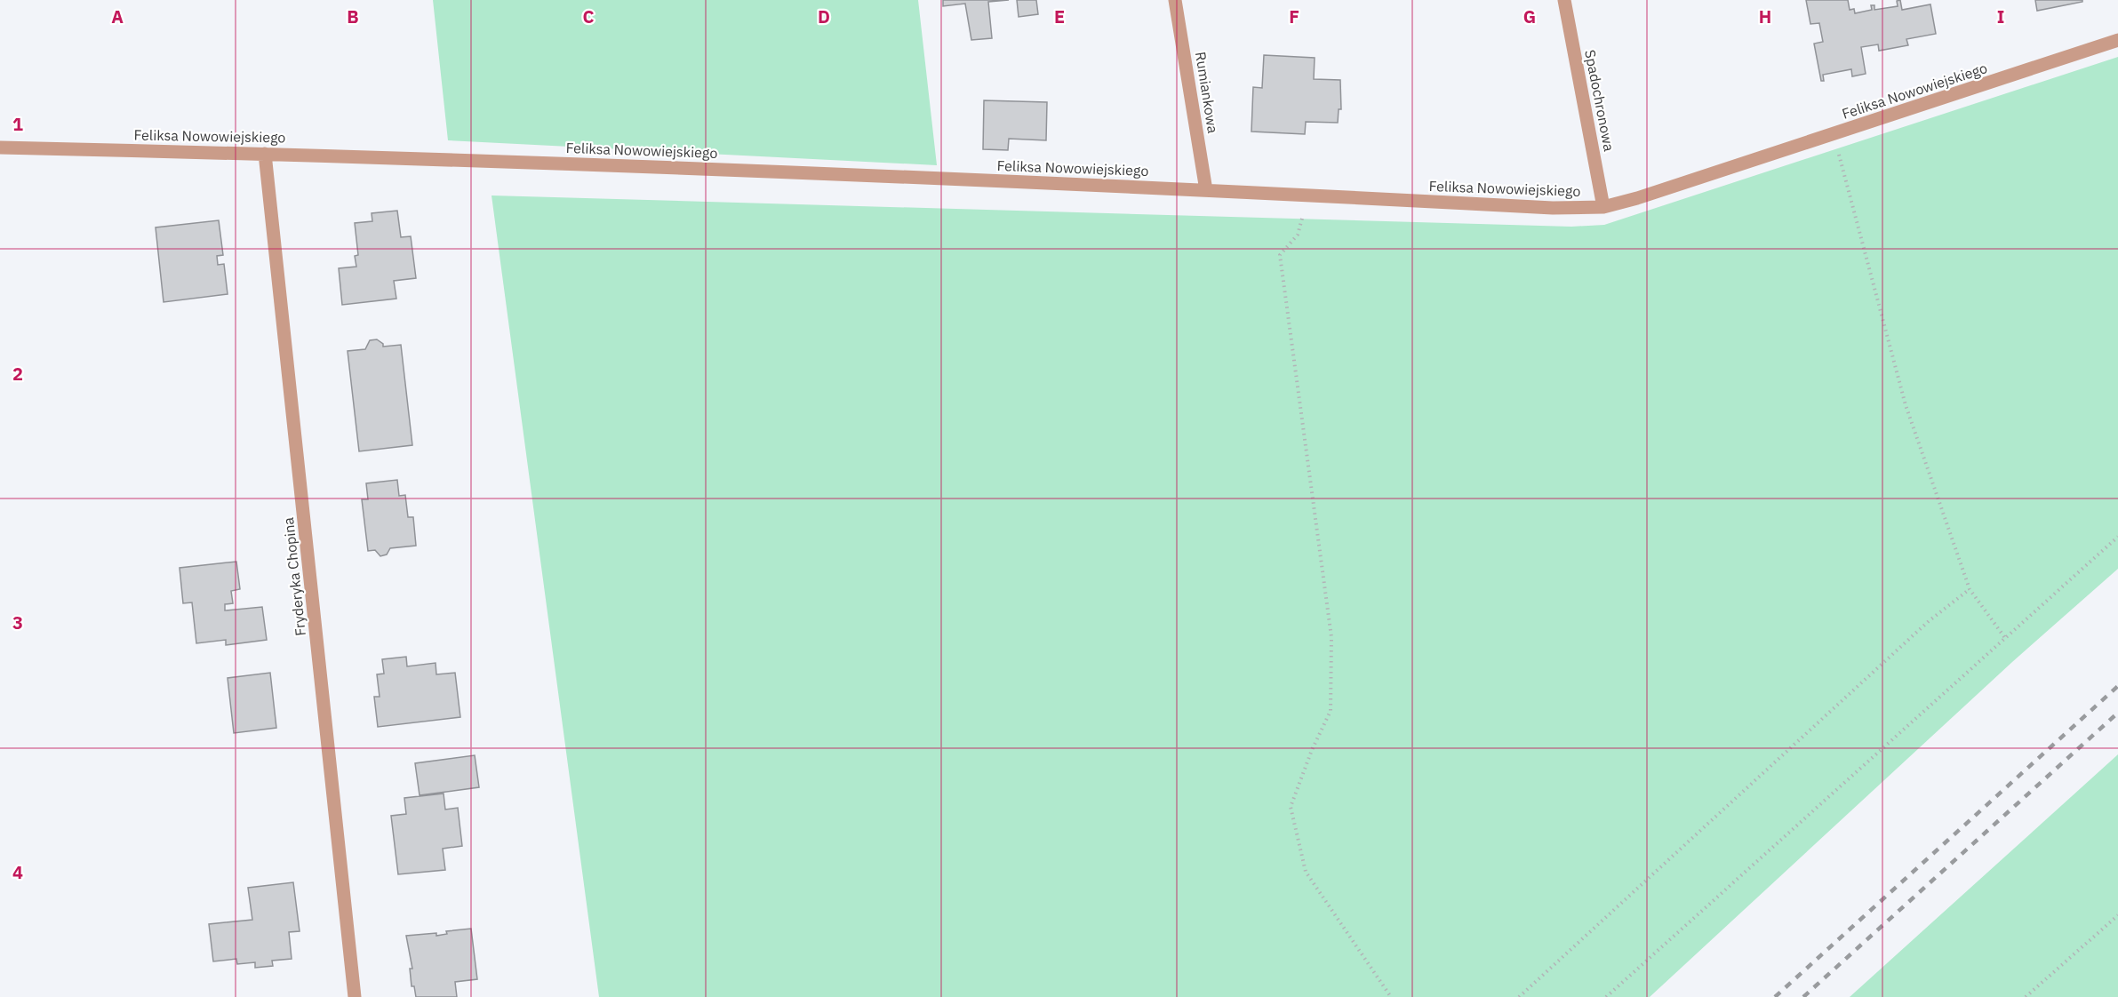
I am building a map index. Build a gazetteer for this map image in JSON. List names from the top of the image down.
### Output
{
  "streets": {
    "street": [
      "Feliksa Nowowiejskiego",
      "Rumiankowa",
      "Spadochronowa",
      "Fryderyka Chopina"
    ]
  },
  "crossings": [
    ["Feliksa Nowowiejskiego", "Rumiankowa"],
    ["Feliksa Nowowiejskiego", "Spadochronowa"],
    ["Feliksa Nowowiejskiego", "Fryderyka Chopina"]
  ],
  "grid": {
    "columns": [
      "A",
      "B",
      "C",
      "D",
      "E",
      "F",
      "G",
      "H",
      "I"
    ],
    "rows": [
      "1",
      "2",
      "3",
      "4"
    ]
  }
}
